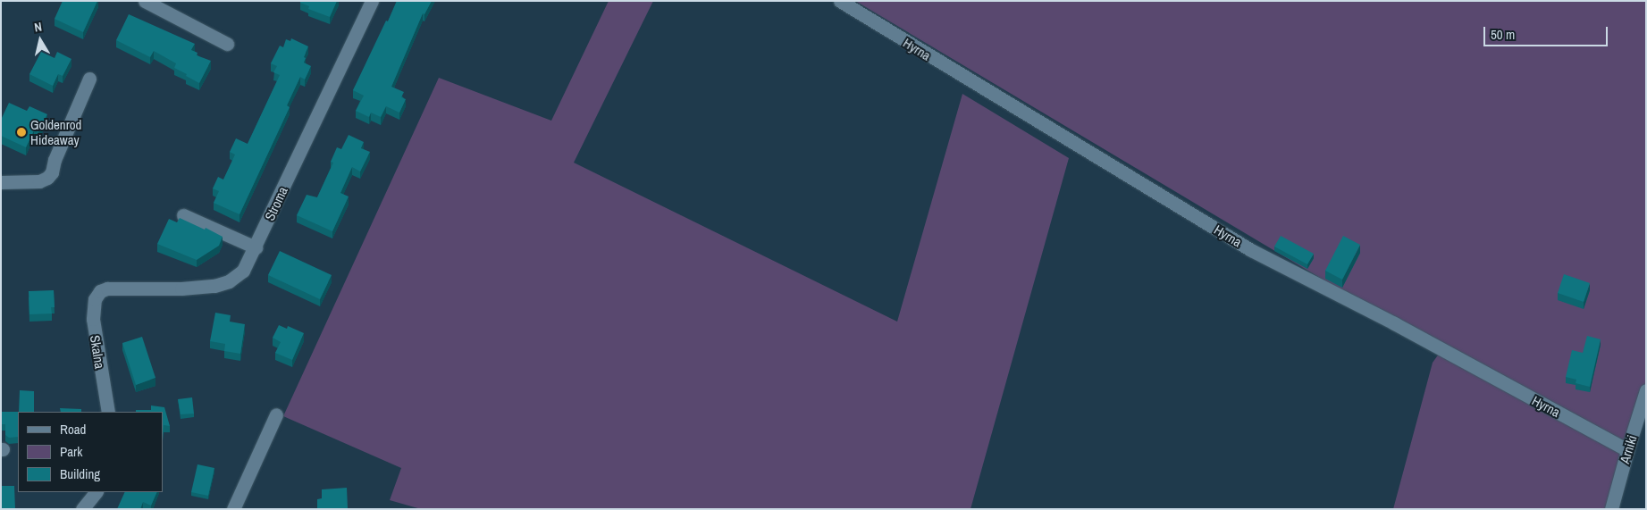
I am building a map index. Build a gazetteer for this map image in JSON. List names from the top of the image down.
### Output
{
  "streets": {
    "street": [
      "Hyrna",
      "Stroma",
      "Skalna",
      "Arniki"
    ]
  },
  "crossings": [
    ["Hyrna", "Arniki"],
    ["Stroma", "Skalna"]
  ],
  "places": ["Goldenrod Hideaway"],
  "legend": ["Road", "Park", "Building"],
  "scale_bar": "50 m",
  "north": "top"
}
